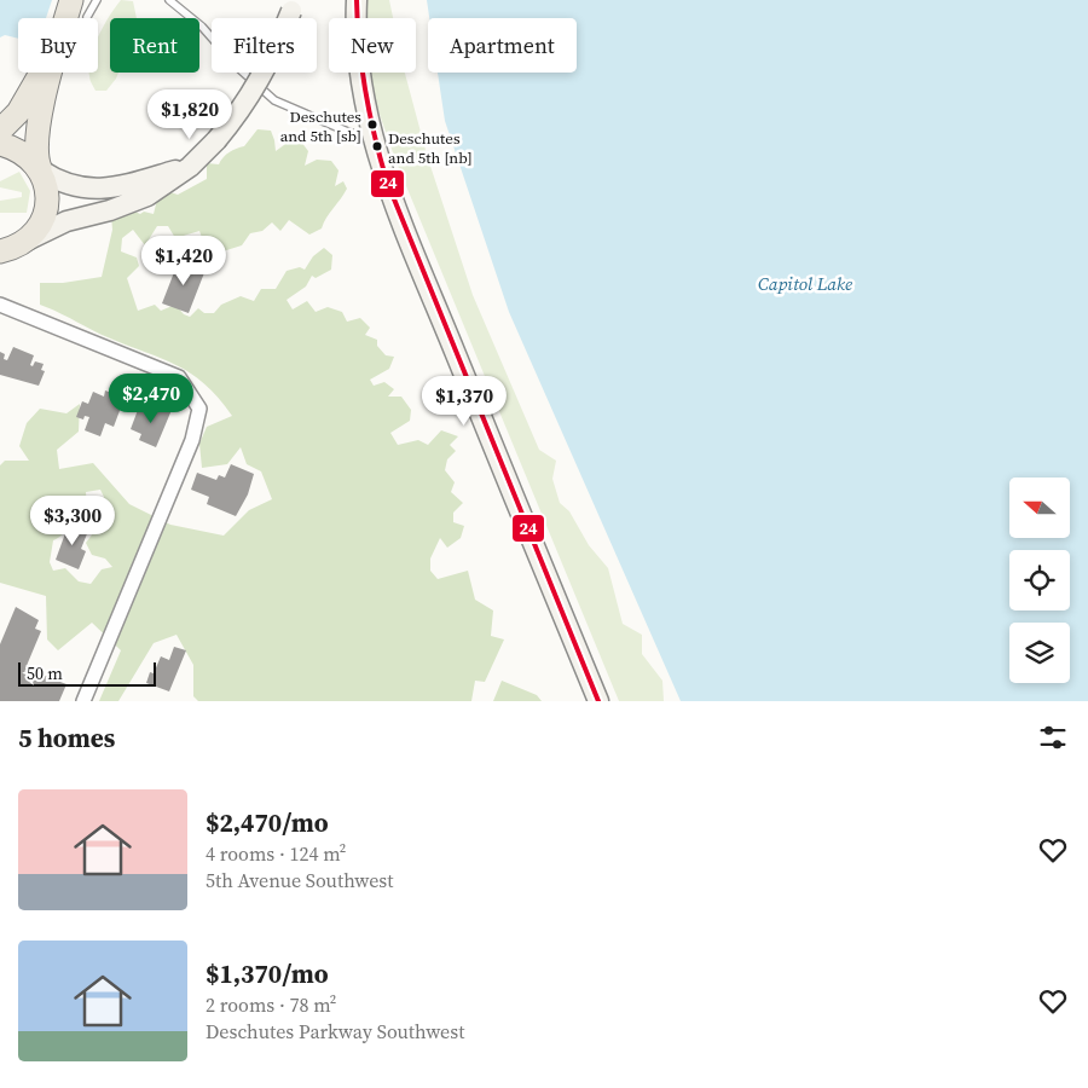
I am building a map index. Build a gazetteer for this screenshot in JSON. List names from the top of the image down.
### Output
{
  "water": ["Capitol Lake"],
  "places": ["Deschutes and 5th [sb]", "Deschutes and 5th [nb]"],
  "lines": ["transit line 24"],
  "scale_bar": "50 m",
  "north": "left",
  "page": {
    "chip": [
      "Buy",
      "Rent",
      "Filters",
      "New",
      "Apartment"
    ],
    "price": [
      "$1,820",
      "$1,420",
      "$2,470",
      "$1,370",
      "$3,300"
    ],
    "scale": "50 m",
    "heading": "5 homes",
    "list": [
      {
        "name": "$2,470/mo",
        "note": "4 rooms · 124 m² · 5th Avenue Southwest"
      },
      {
        "name": "$1,370/mo",
        "note": "2 rooms · 78 m² · Deschutes Parkway Southwest"
      }
    ]
  }
}
